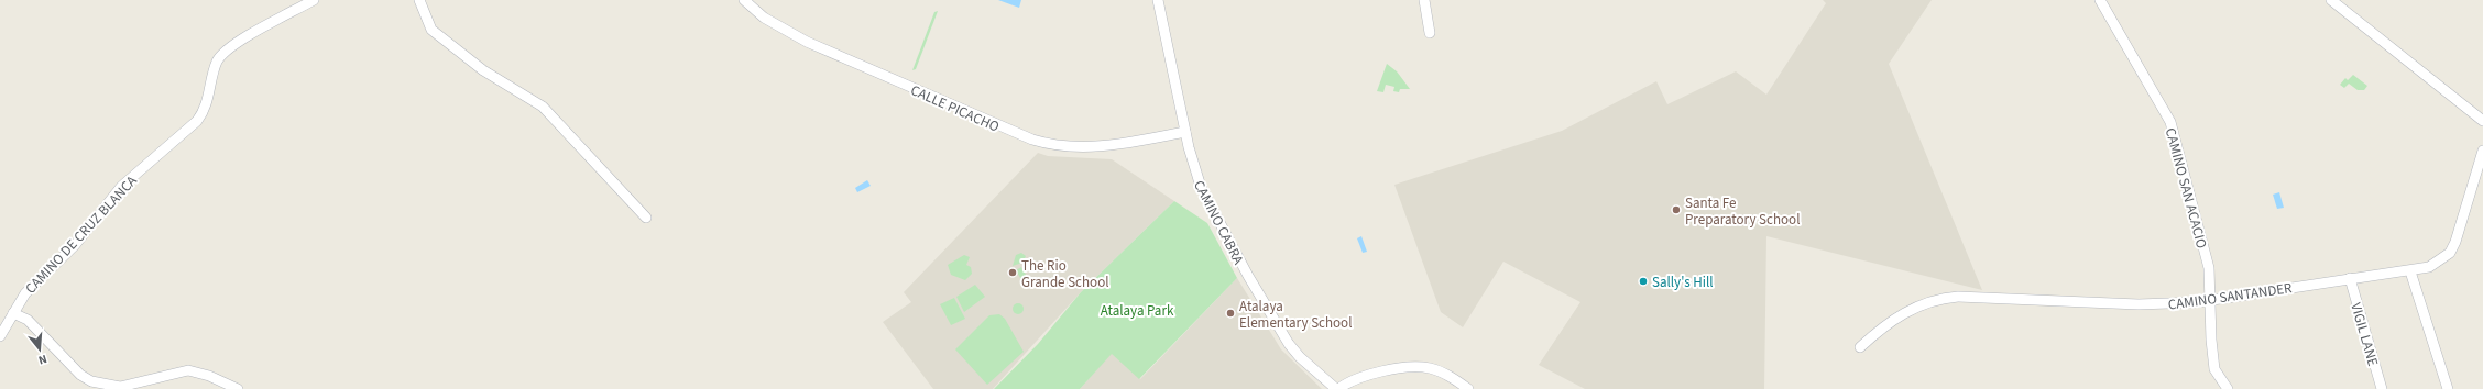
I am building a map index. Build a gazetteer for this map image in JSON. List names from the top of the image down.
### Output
{
  "streets": {
    "street": [
      "CALLE PICACHO",
      "CAMINO SAN ACACIO",
      "CAMINO CABRA",
      "CAMINO DE CRUZ BLANCA",
      "CAMINO SANTANDER",
      "VIGIL LANE"
    ]
  },
  "crossings": [
    ["CALLE PICACHO", "CAMINO CABRA"],
    ["CAMINO SAN ACACIO", "CAMINO SANTANDER"],
    ["CAMINO SANTANDER", "VIGIL LANE"]
  ],
  "parks": ["Atalaya Park"],
  "places": [
    "Santa Fe Preparatory School",
    "The Rio Grande School",
    "Sally's Hill",
    "Atalaya Elementary School"
  ],
  "north": "bottom"
}
